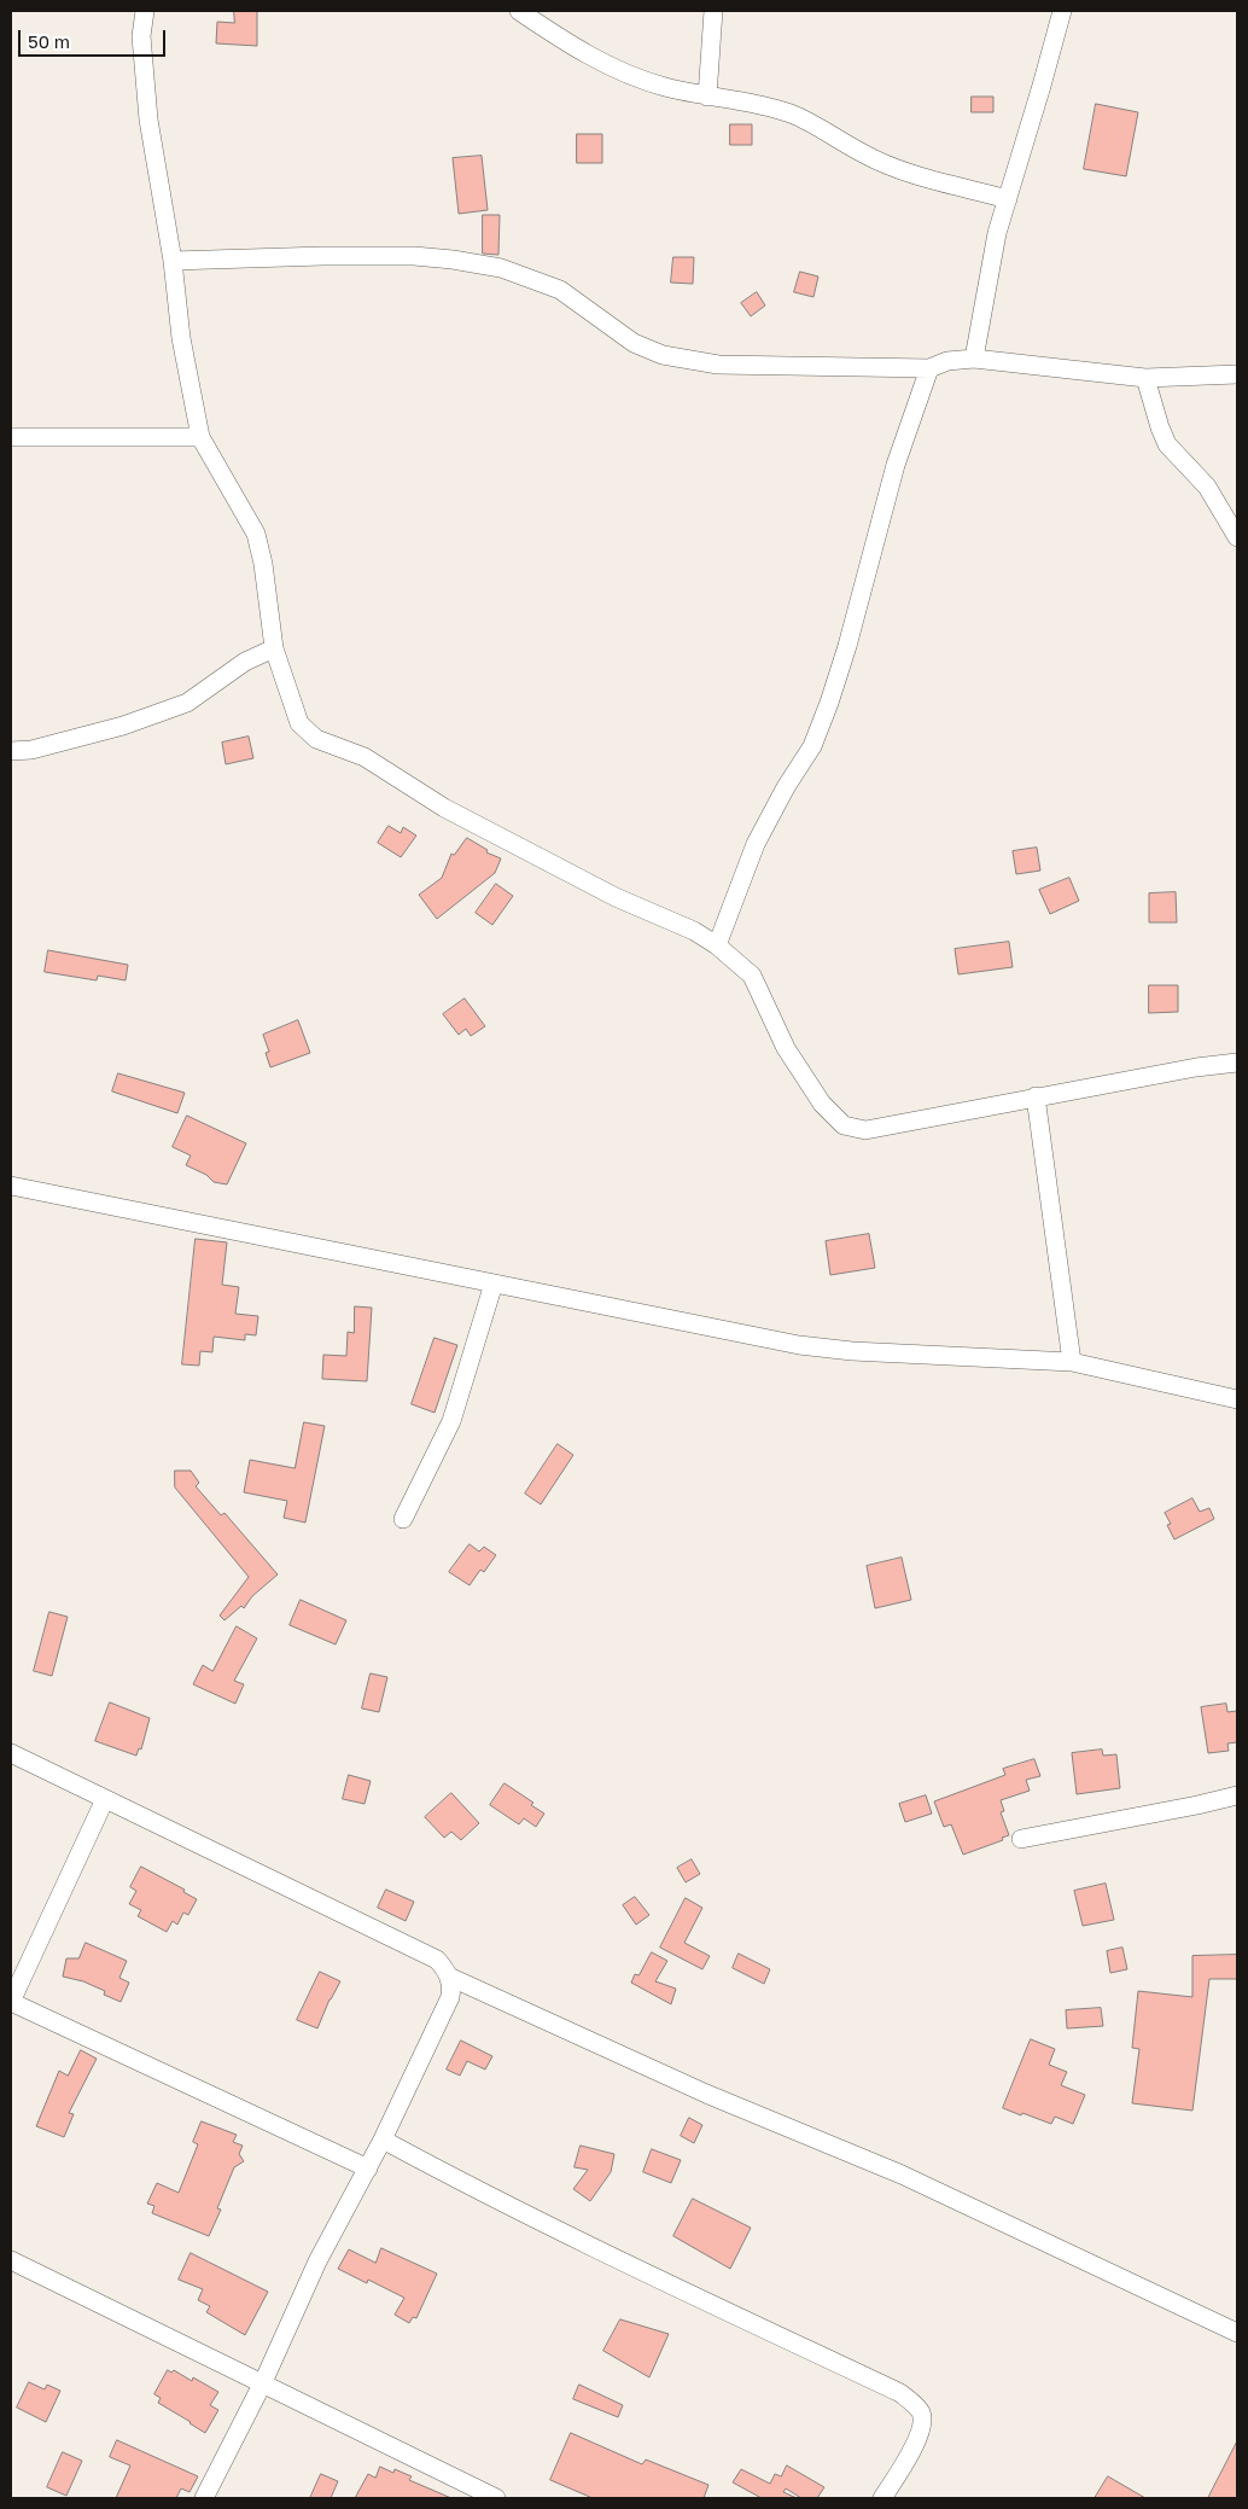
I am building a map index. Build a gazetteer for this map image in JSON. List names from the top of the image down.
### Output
{
  "scale_bar": "50 m"
}
